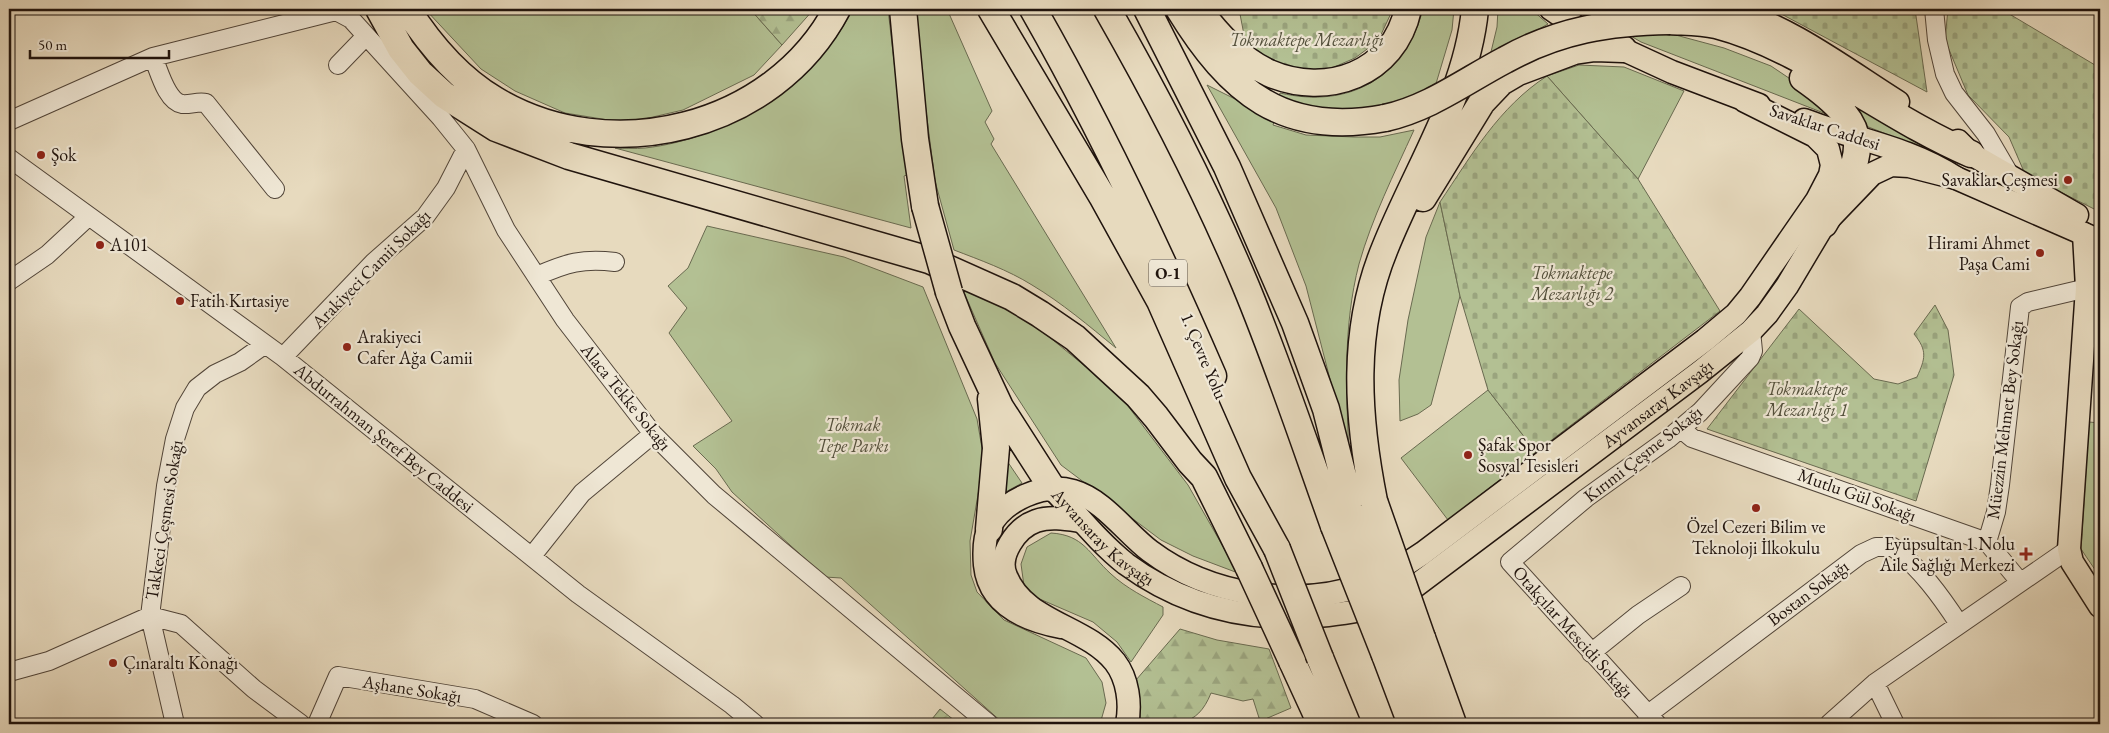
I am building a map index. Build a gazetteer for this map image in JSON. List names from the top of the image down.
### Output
{
  "streets": {
    "highway": ["O-1", "1. Çevre Yolu"],
    "main road": ["Savaklar Caddesi", "Ayvansaray Kavşağı"],
    "street": [
      "Arakiyeci Camii Sokağı",
      "Alaca Tekke Sokağı",
      "Müezzin Mehmet Bey Sokağı",
      "Abdurrahman Şeref Bey Caddesi",
      "Kırımi Çeşme Sokağı",
      "Mutlu Gül Sokağı",
      "Takkeci Çeşmesi Sokağı",
      "Bostan Sokağı",
      "Otakçılar Mescidi Sokağı",
      "Aşhane Sokağı"
    ]
  },
  "crossings": [
    ["Savaklar Caddesi", "Ayvansaray Kavşağı"],
    ["Arakiyeci Camii Sokağı", "Alaca Tekke Sokağı"],
    ["Arakiyeci Camii Sokağı", "Abdurrahman Şeref Bey Caddesi"],
    ["O-1", "1. Çevre Yolu"],
    ["Ayvansaray Kavşağı", "Kırımi Çeşme Sokağı"],
    ["Müezzin Mehmet Bey Sokağı", "Mutlu Gül Sokağı"],
    ["Abdurrahman Şeref Bey Caddesi", "Takkeci Çeşmesi Sokağı"],
    ["Kırımi Çeşme Sokağı", "Mutlu Gül Sokağı"],
    ["Kırımi Çeşme Sokağı", "Otakçılar Mescidi Sokağı"],
    ["Bostan Sokağı", "Otakçılar Mescidi Sokağı"]
  ],
  "parks": [
    "Tokmaktepe Mezarlığı",
    "Tokmaktepe Mezarlığı 2",
    "Tokmaktepe Mezarlığı 1",
    "Tokmak Tepe Parkı"
  ],
  "places": {
    "other": [
      "Şok",
      "Savaklar Çeşmesi",
      "A101",
      "Hirami Ahmet Paşa Cami",
      "Fatih Kırtasiye",
      "Arakiyeci Cafer Ağa Camii",
      "Şafak Spor Sosyal Tesisleri",
      "Özel Cezeri Bilim ve Teknoloji İlkokulu",
      "Çınaraltı Konağı"
    ],
    "health": ["Eyüpsultan 1 Nolu Aile Sağlığı Merkezi"]
  },
  "scale_bar": "50 m"
}
